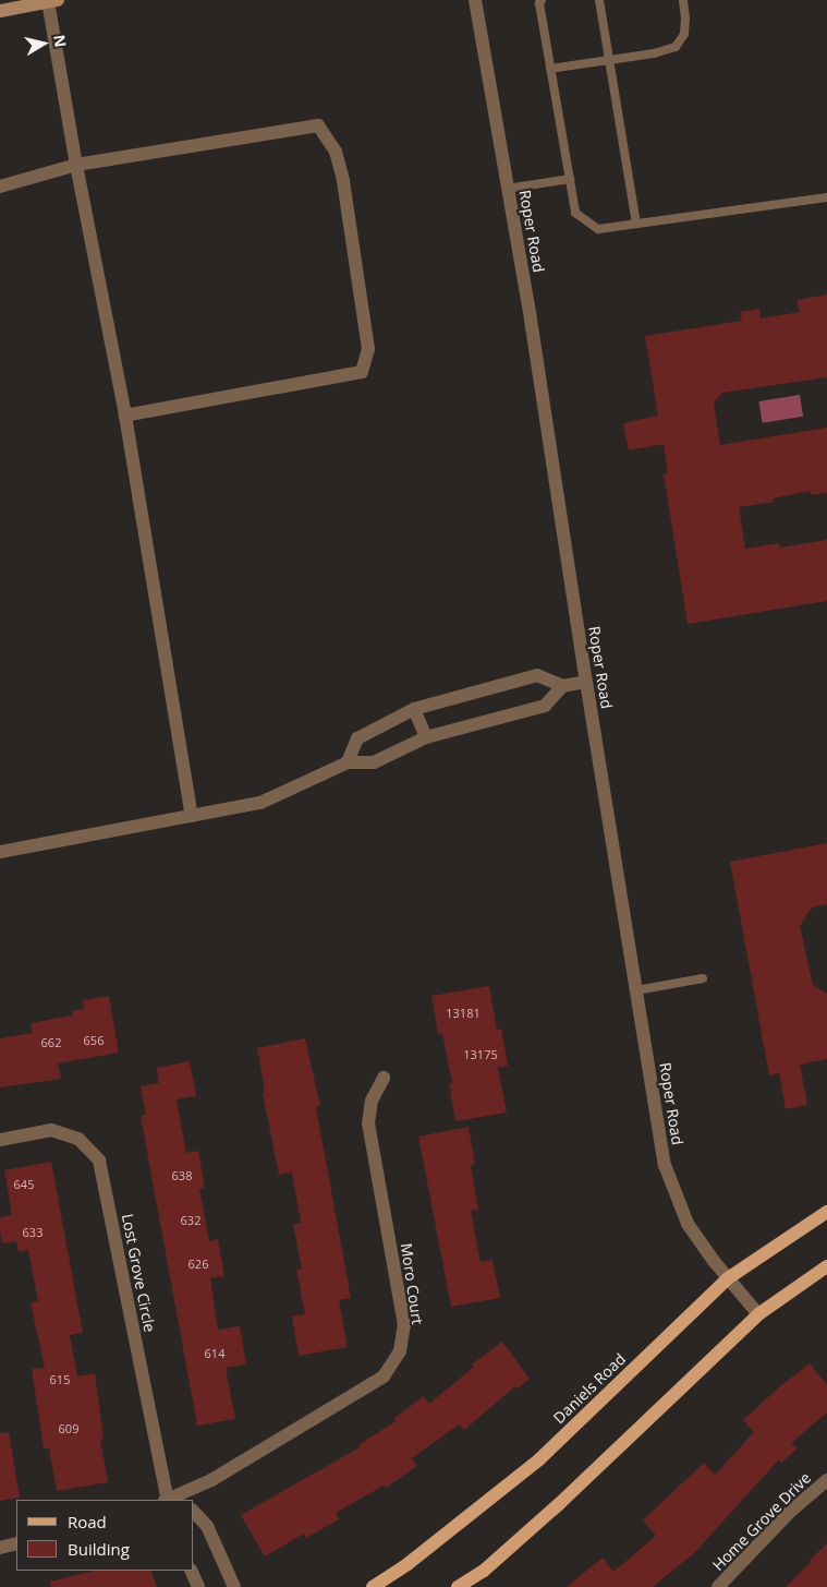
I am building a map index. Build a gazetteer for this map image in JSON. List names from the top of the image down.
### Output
{
  "streets": {
    "main road": ["Daniels Road"],
    "street": [
      "Roper Road",
      "Lost Grove Circle",
      "Moro Court",
      "Home Grove Drive"
    ]
  },
  "crossings": [
    ["Roper Road", "Daniels Road"]
  ],
  "house_numbers": [
    "13181",
    "656",
    "662",
    "13175",
    "638",
    "645",
    "632",
    "633",
    "626",
    "614",
    "615",
    "609"
  ],
  "legend": ["Road", "Building"],
  "north": "right"
}
